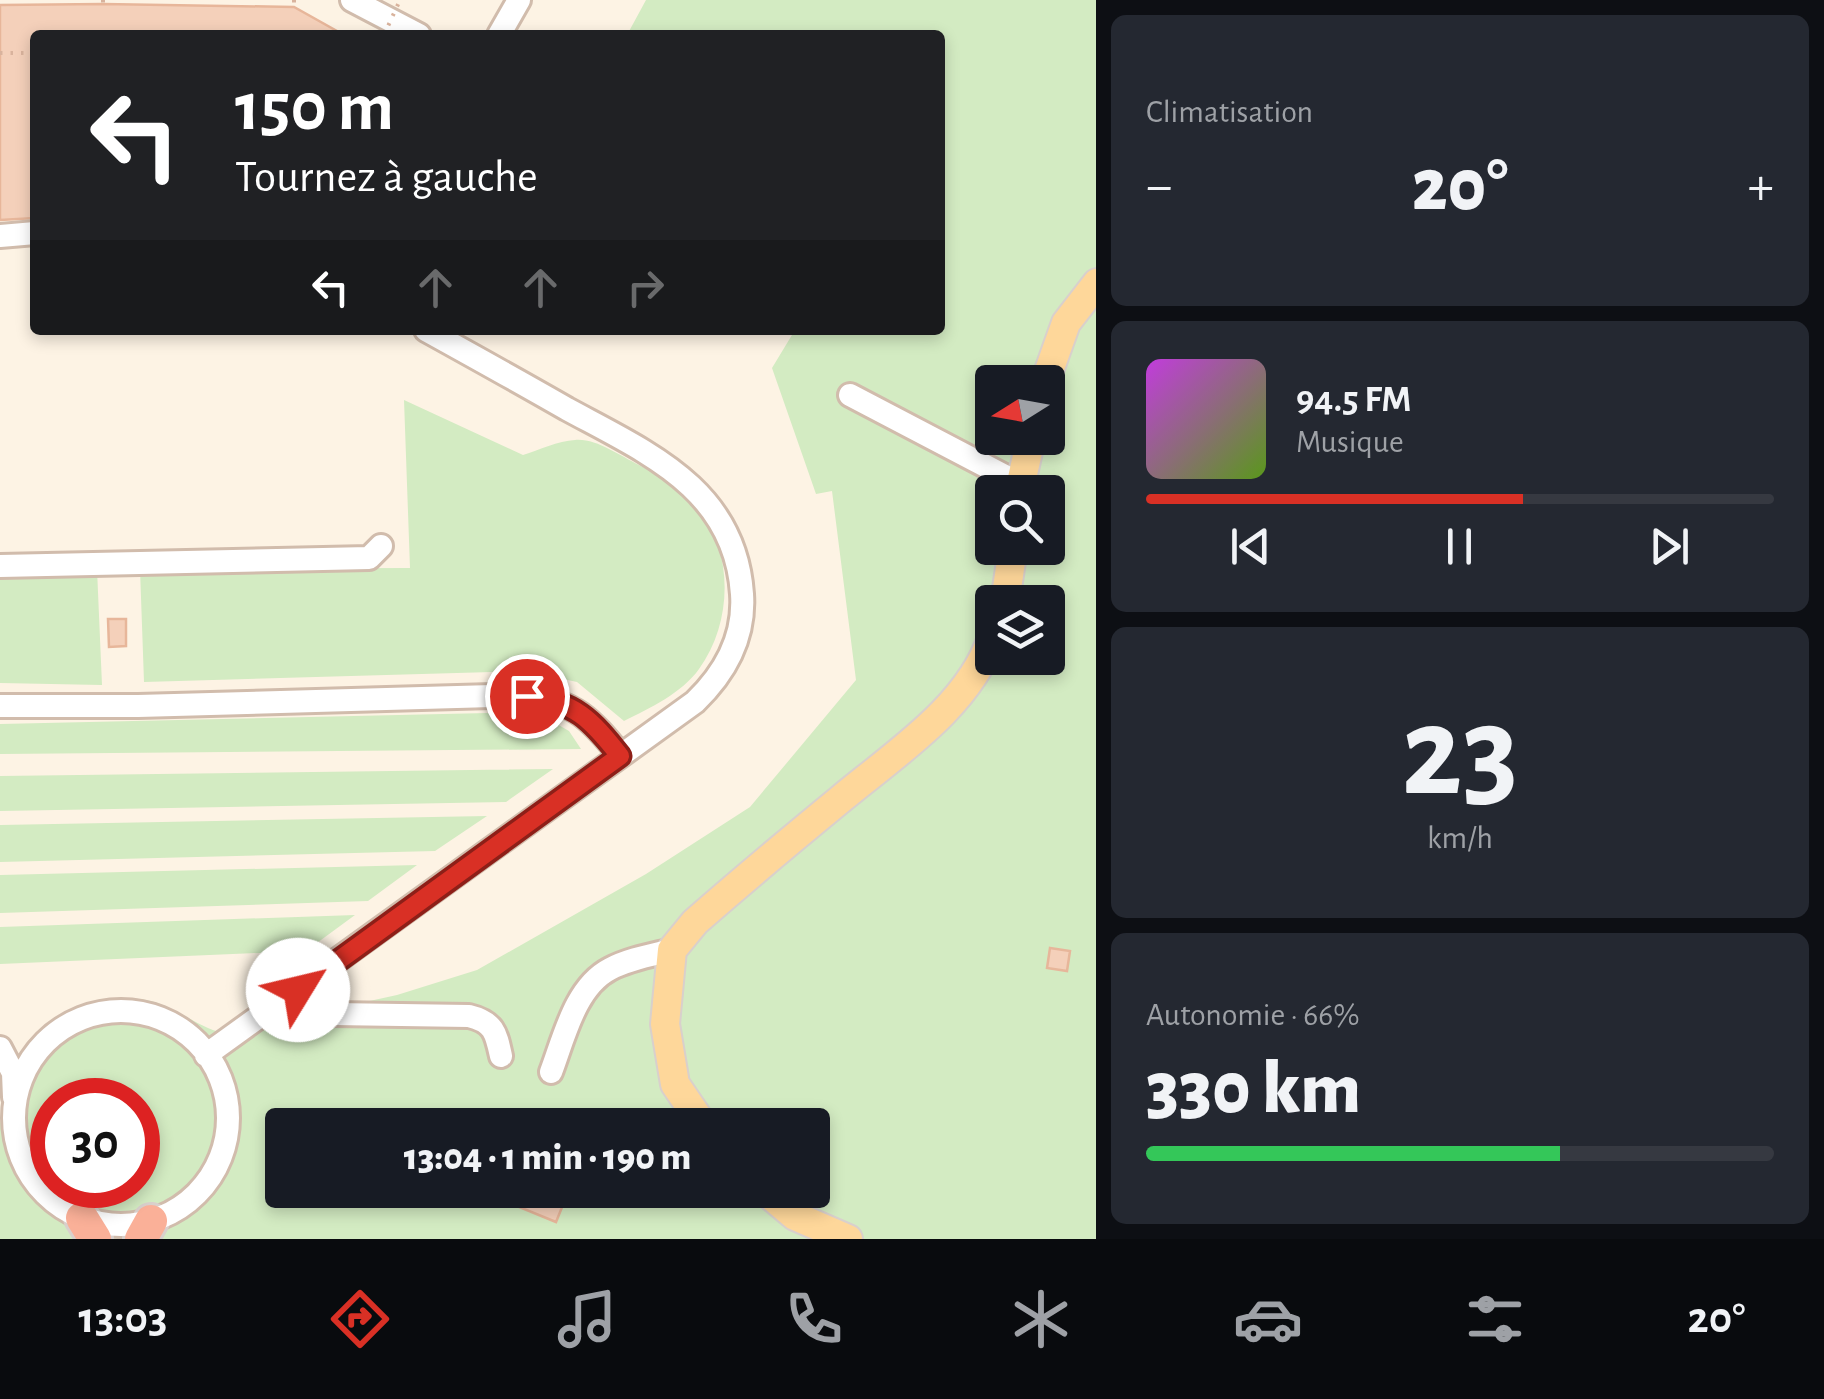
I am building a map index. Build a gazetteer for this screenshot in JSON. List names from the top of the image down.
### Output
{
  "north": "left",
  "page": {
    "tile": [
      "Climatisation",
      ["23", "km/h"],
      ["Autonomie · 66%", "330 km"]
    ],
    "turn": ["150 m", "Tournez à gauche"],
    "heat": ["−", "20°", "+"],
    "song": ["94.5 FM", "Musique"],
    "limit": "30",
    "trip": "13:04 · 1 min · 190 m",
    "tabs": ["13:03", "20°"]
  }
}
